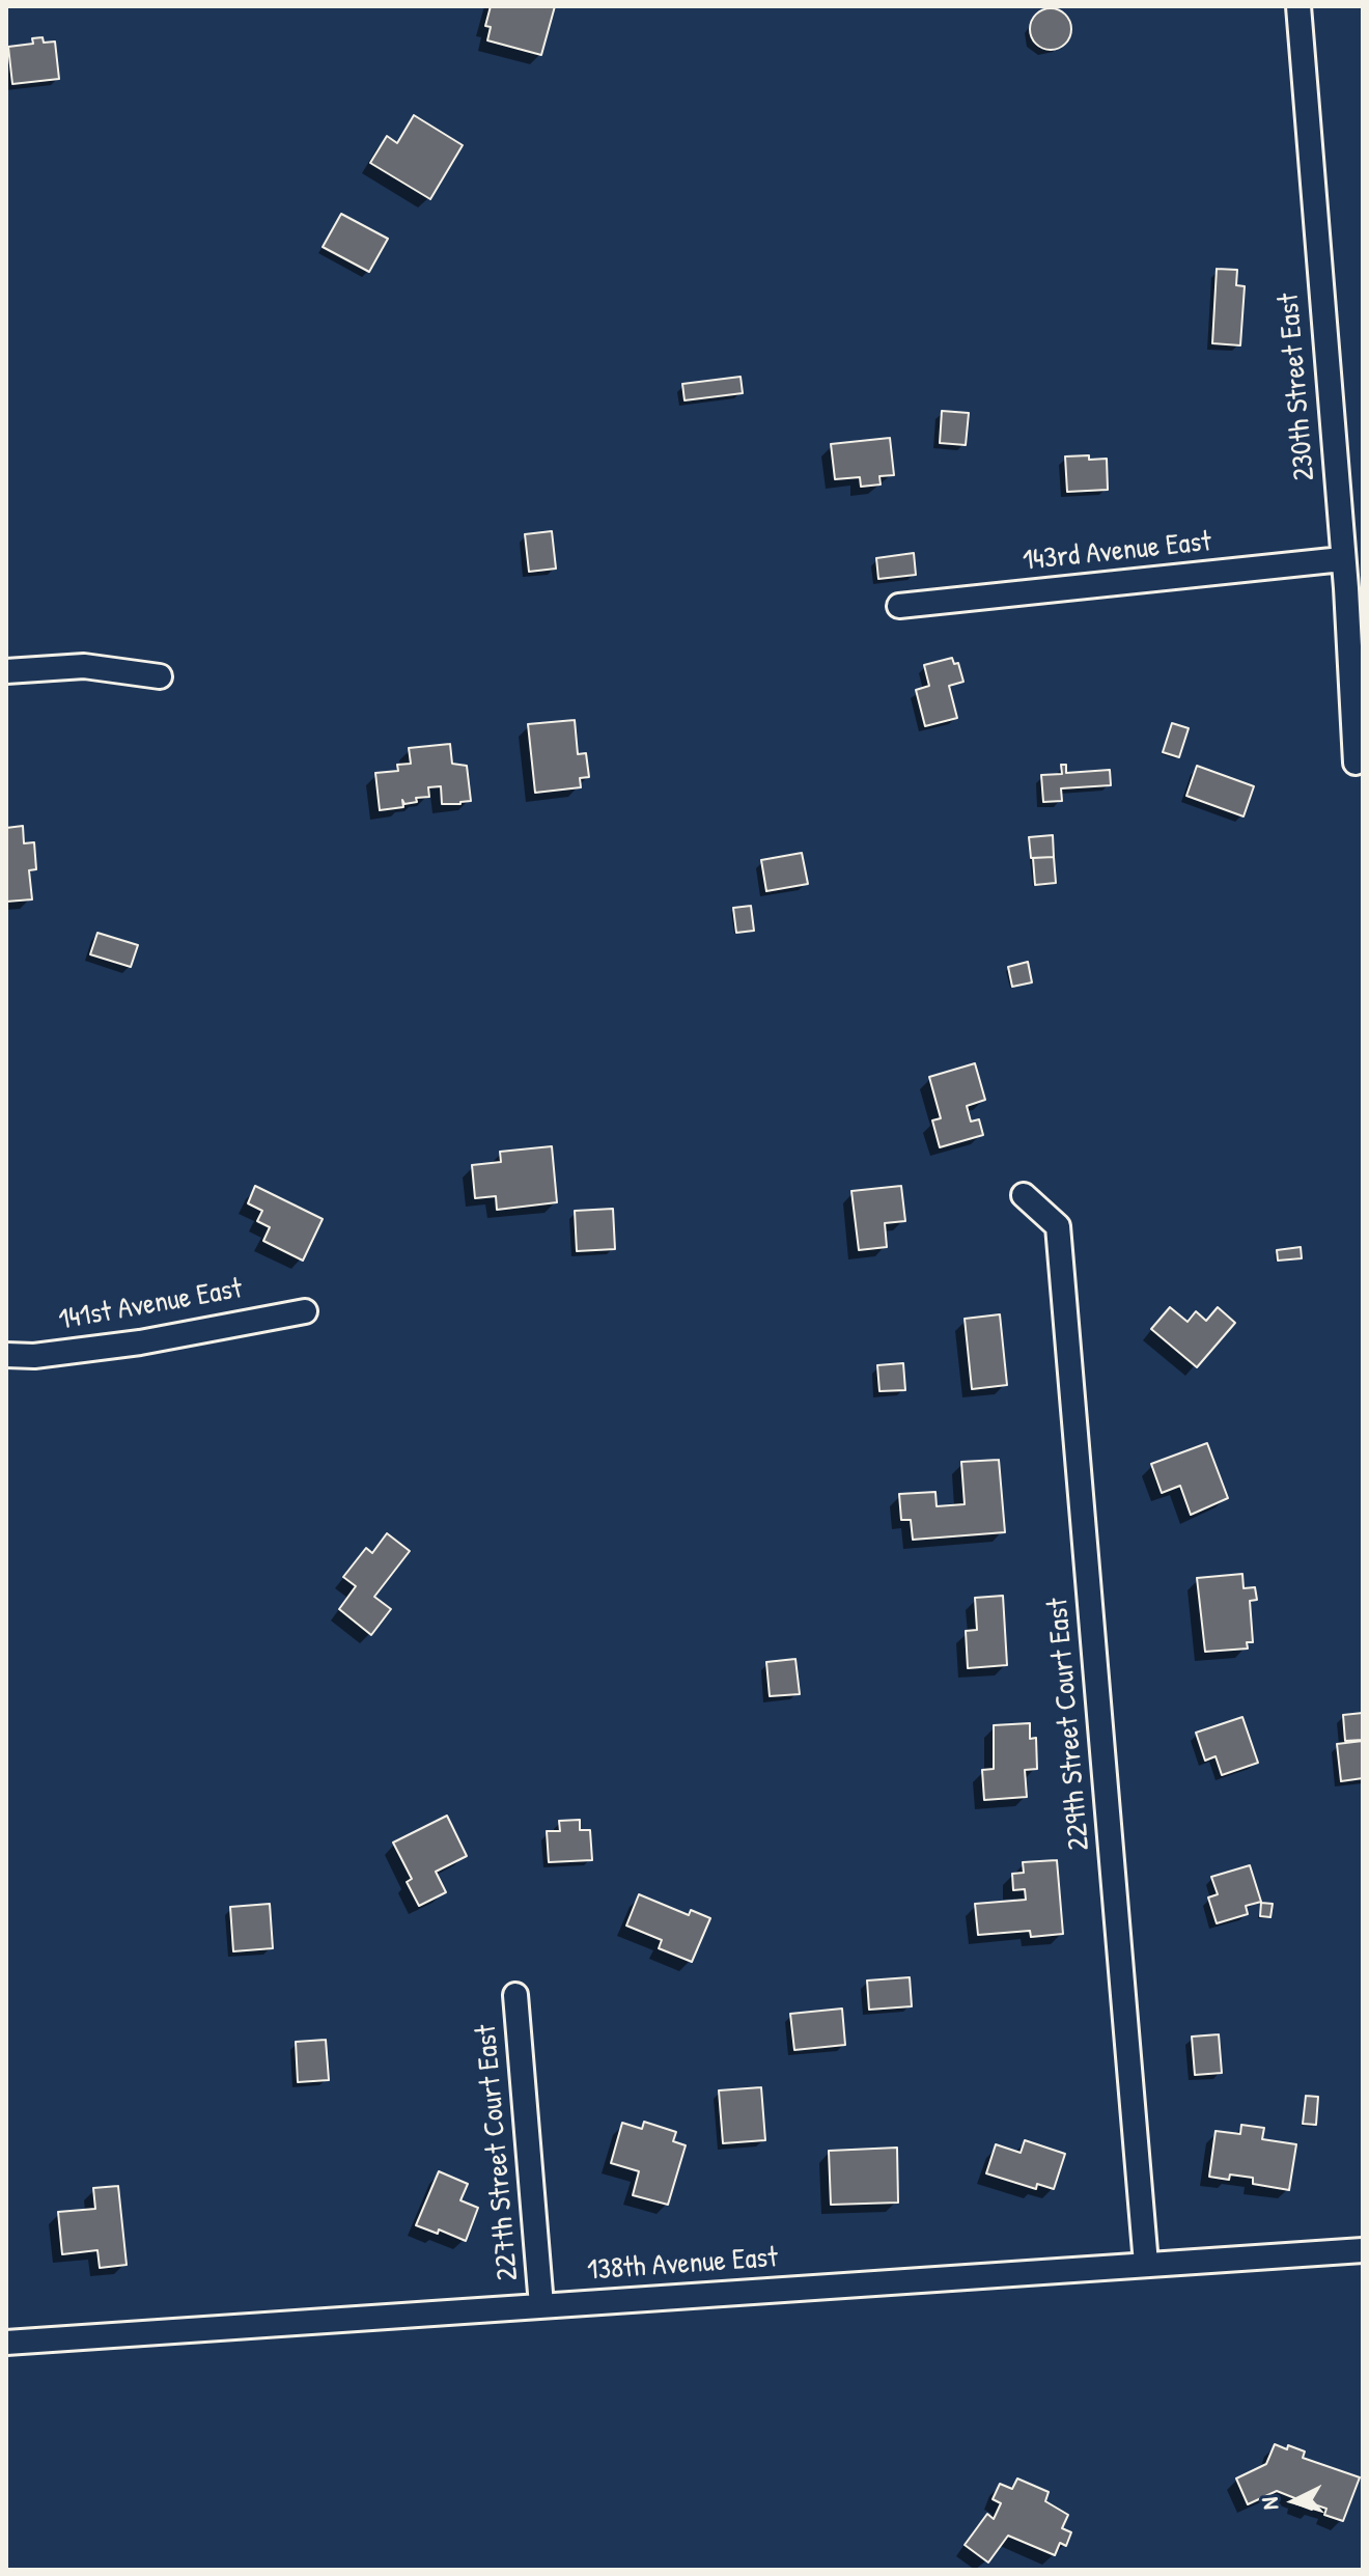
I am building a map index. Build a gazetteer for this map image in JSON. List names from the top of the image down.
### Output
{
  "streets": {
    "street": [
      "230th Street East",
      "143rd Avenue East",
      "141st Avenue East",
      "229th Street Court East",
      "227th Street Court East",
      "138th Avenue East"
    ]
  },
  "crossings": [
    ["230th Street East", "143rd Avenue East"],
    ["229th Street Court East", "138th Avenue East"],
    ["227th Street Court East", "138th Avenue East"]
  ],
  "north": "left"
}
